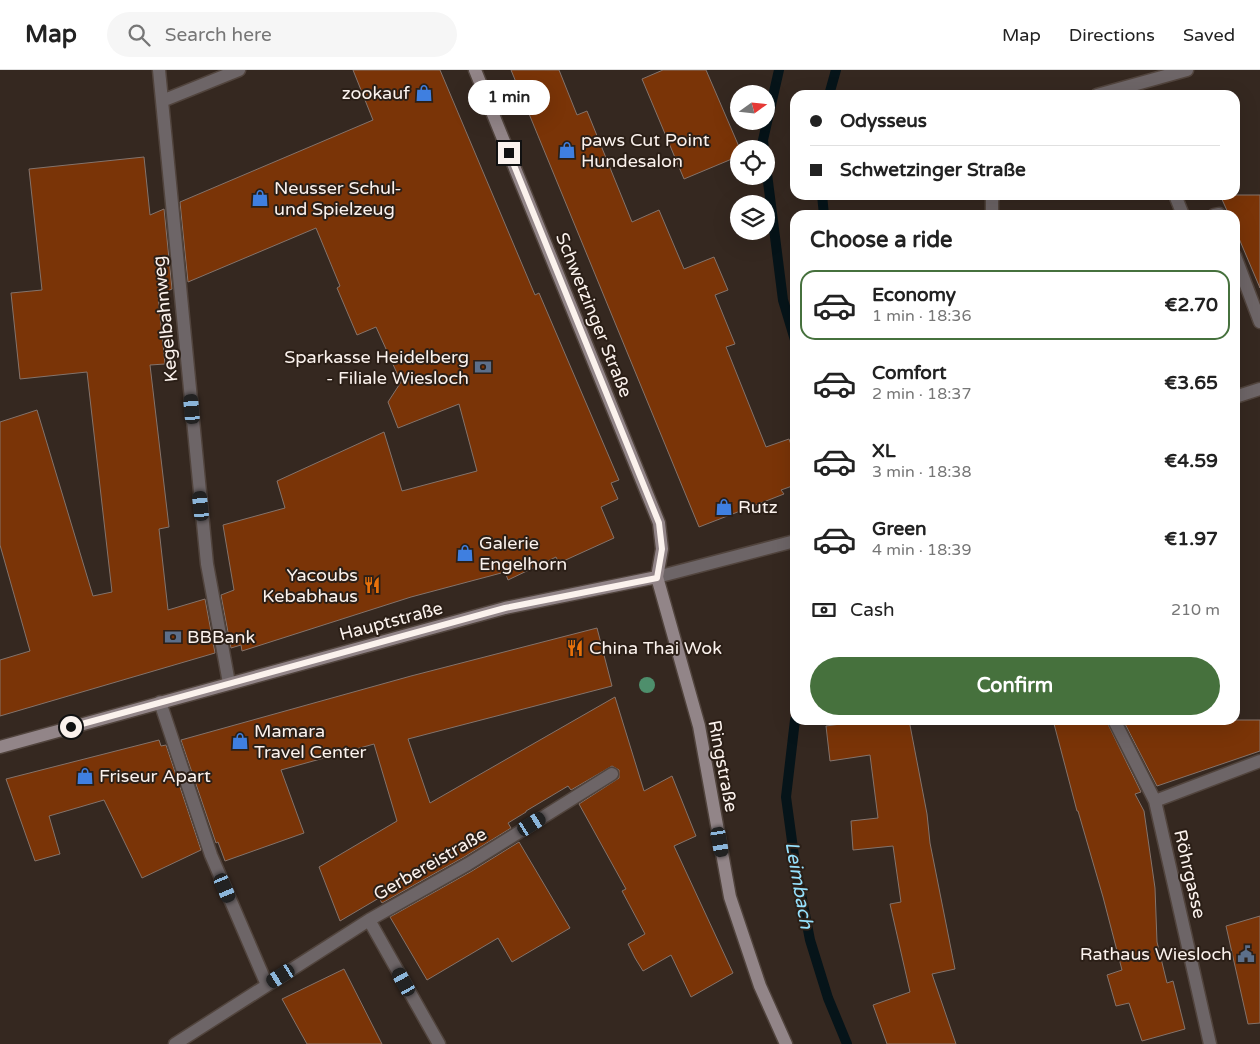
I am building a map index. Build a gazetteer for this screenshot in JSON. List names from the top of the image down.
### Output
{
  "streets": {
    "street": [
      "Schwetzinger Straße",
      "Kegelbahnweg",
      "Hauptstraße",
      "Ringstraße",
      "Gerbereistraße",
      "Röhrgasse"
    ]
  },
  "crossings": [
    ["Schwetzinger Straße", "Hauptstraße"],
    ["Schwetzinger Straße", "Ringstraße"],
    ["Kegelbahnweg", "Hauptstraße"],
    ["Hauptstraße", "Ringstraße"]
  ],
  "water": ["Leimbach"],
  "places": {
    "shop": [
      "zookauf",
      "paws Cut Point Hundesalon",
      "Neusser Schul- und Spielzeug",
      "Rutz",
      "Galerie Engelhorn",
      "Mamara Travel Center",
      "Friseur Apart"
    ],
    "bank": ["Sparkasse Heidelberg - Filiale Wiesloch", "BBBank"],
    "restaurant": ["Yacoubs Kebabhaus", "China Thai Wok"],
    "public building": ["Rathaus Wiesloch"]
  },
  "north": "right",
  "page": {
    "header": "Map",
    "search": "Search here",
    "nav": ["Map", "Directions", "Saved"],
    "bubble": "1 min",
    "banner": ["Odysseus", "Schwetzinger Straße"],
    "heading": "Choose a ride",
    "list": [
      {
        "name": "Economy",
        "note": "1 min · 18:36",
        "value": "€2.70"
      },
      {
        "name": "Comfort",
        "note": "2 min · 18:37",
        "value": "€3.65"
      },
      {
        "name": "XL",
        "note": "3 min · 18:38",
        "value": "€4.59"
      },
      {
        "name": "Green",
        "note": "4 min · 18:39",
        "value": "€1.97"
      }
    ],
    "pay": ["Cash", "210 m"],
    "buttons": "Confirm"
  }
}
